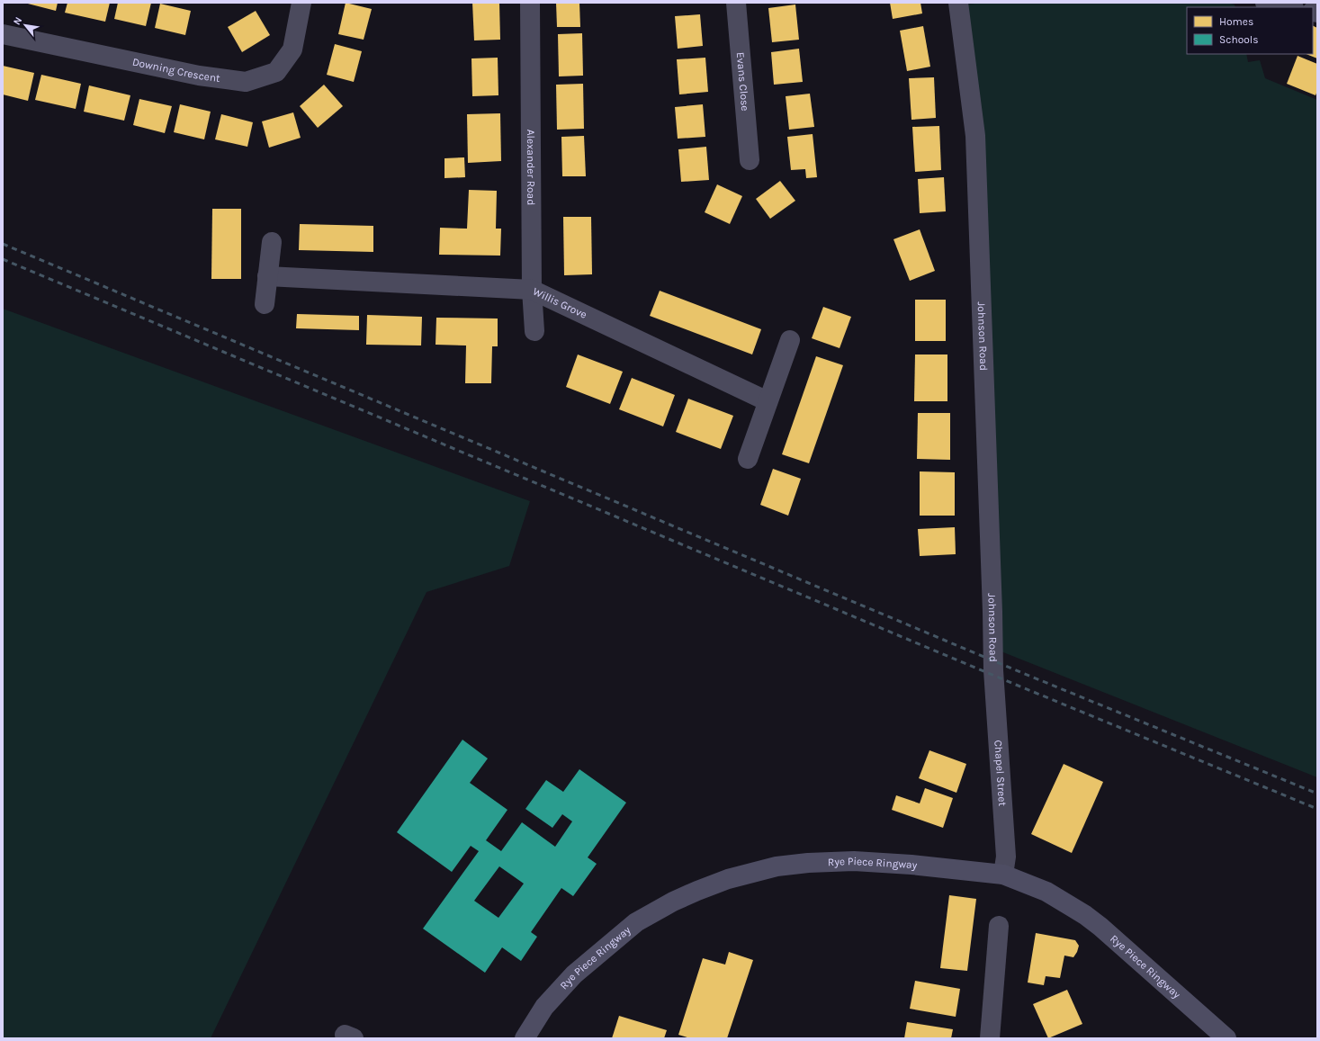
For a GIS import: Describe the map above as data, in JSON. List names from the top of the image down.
{
  "streets": {
    "main road": ["Rye Piece Ringway"],
    "street": [
      "Downing Crescent",
      "Evans Close",
      "Alexander Road",
      "Willis Grove",
      "Johnson Road",
      "Chapel Street"
    ]
  },
  "crossings": [
    ["Alexander Road", "Willis Grove"],
    ["Johnson Road", "Chapel Street"],
    ["Chapel Street", "Rye Piece Ringway"]
  ],
  "legend": ["Homes", "Schools"],
  "north": "top left"
}
